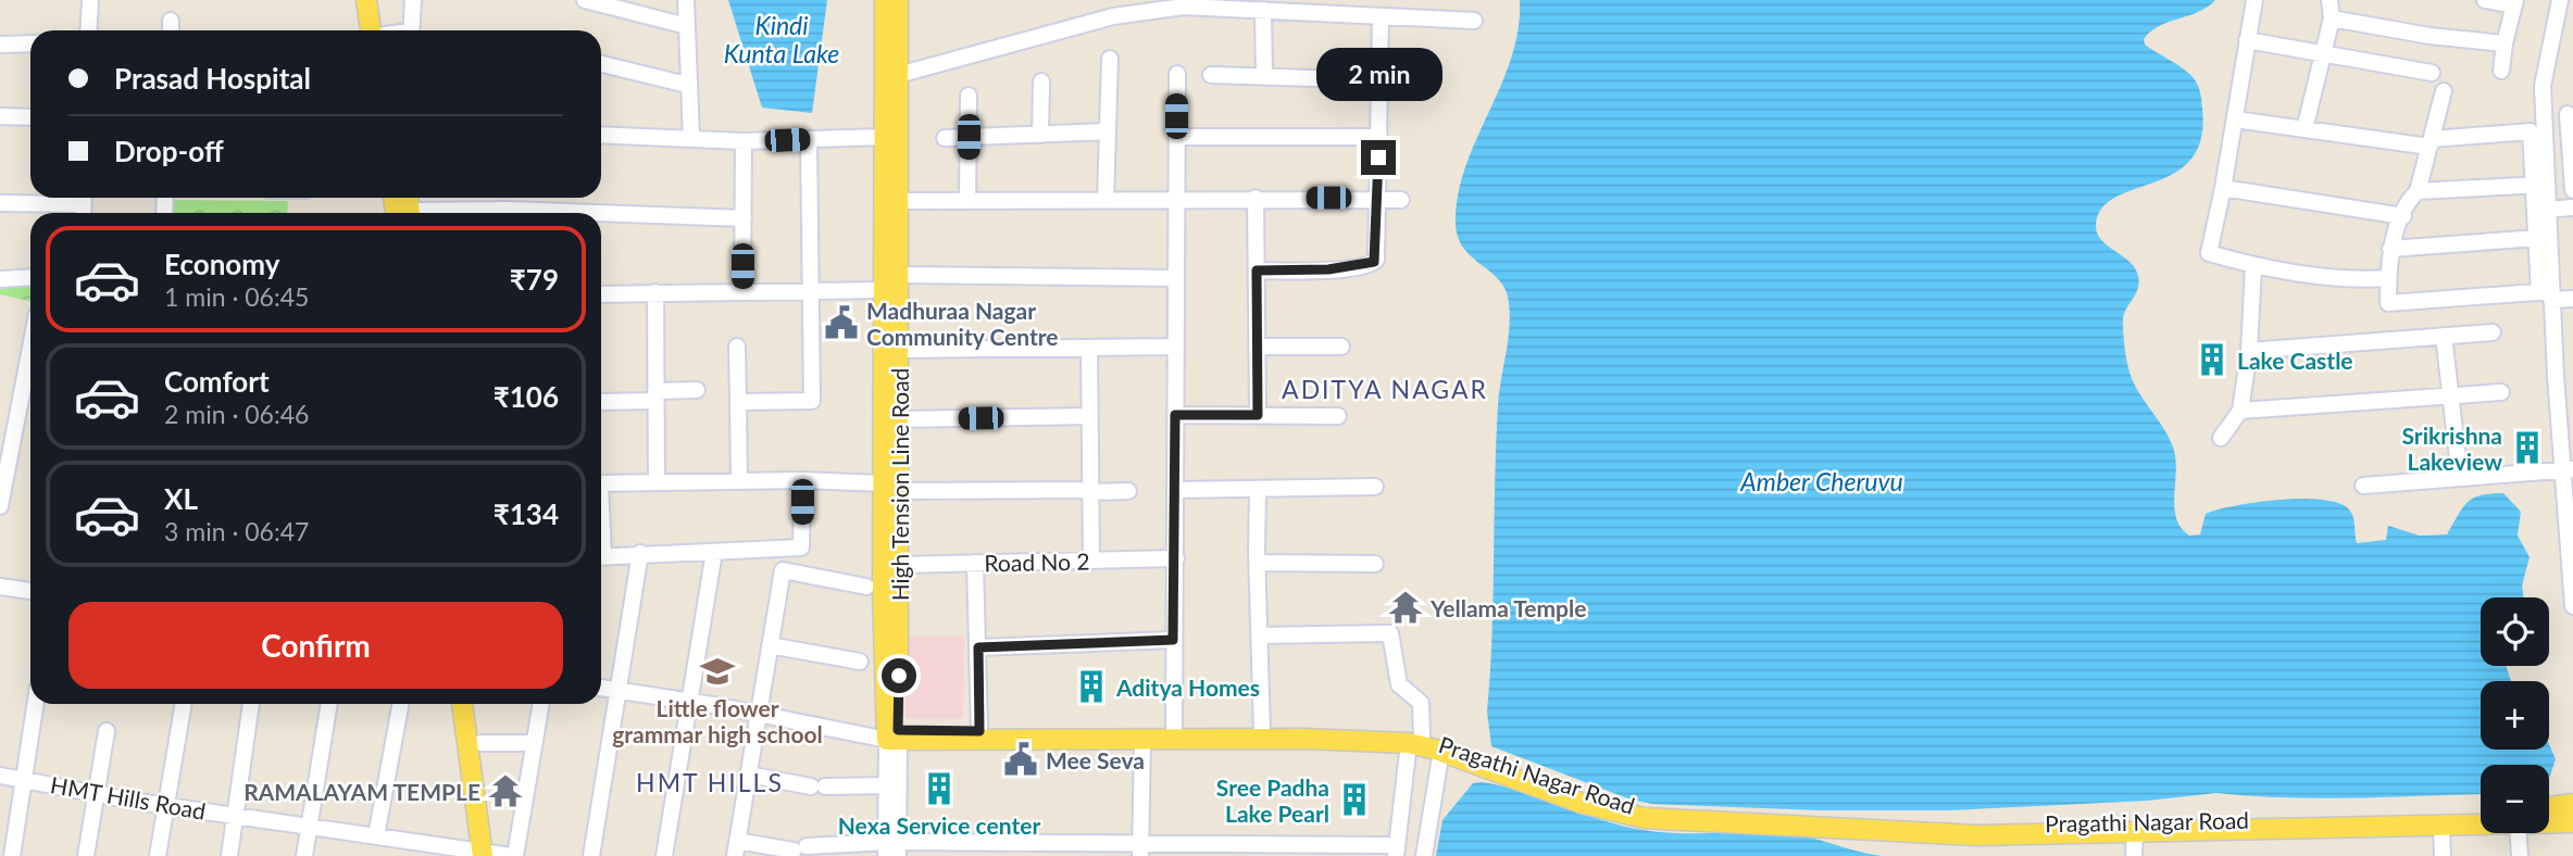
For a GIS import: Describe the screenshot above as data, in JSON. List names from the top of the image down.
{
  "streets": {
    "main road": ["High Tension Line Road", "Pragathi Nagar Road"],
    "street": ["Road No 2", "HMT Hills Road"]
  },
  "crossings": [
    ["High Tension Line Road", "Road No 2"]
  ],
  "districts": ["ADITYA NAGAR", "HMT HILLS"],
  "water": ["Kindi Kunta Lake", "Amber Cheruvu"],
  "places": {
    "public building": ["Madhuraa Nagar Community Centre", "Mee Seva"],
    "building": [
      "Lake Castle",
      "Srikrishna Lakeview",
      "Aditya Homes",
      "Nexa Service center",
      "Sree Padha Lake Pearl"
    ],
    "temple": ["Yellama Temple", "RAMALAYAM TEMPLE"],
    "school or university": ["Little flower grammar high school"]
  },
  "page": {
    "banner": ["Prasad Hospital", "Drop-off"],
    "bubble": "2 min",
    "list": [
      {
        "name": "Economy",
        "note": "1 min · 06:45",
        "value": "₹79"
      },
      {
        "name": "Comfort",
        "note": "2 min · 06:46",
        "value": "₹106"
      },
      {
        "name": "XL",
        "note": "3 min · 06:47",
        "value": "₹134"
      }
    ],
    "buttons": "Confirm",
    "map_buttons": ["+", "−"]
  }
}
